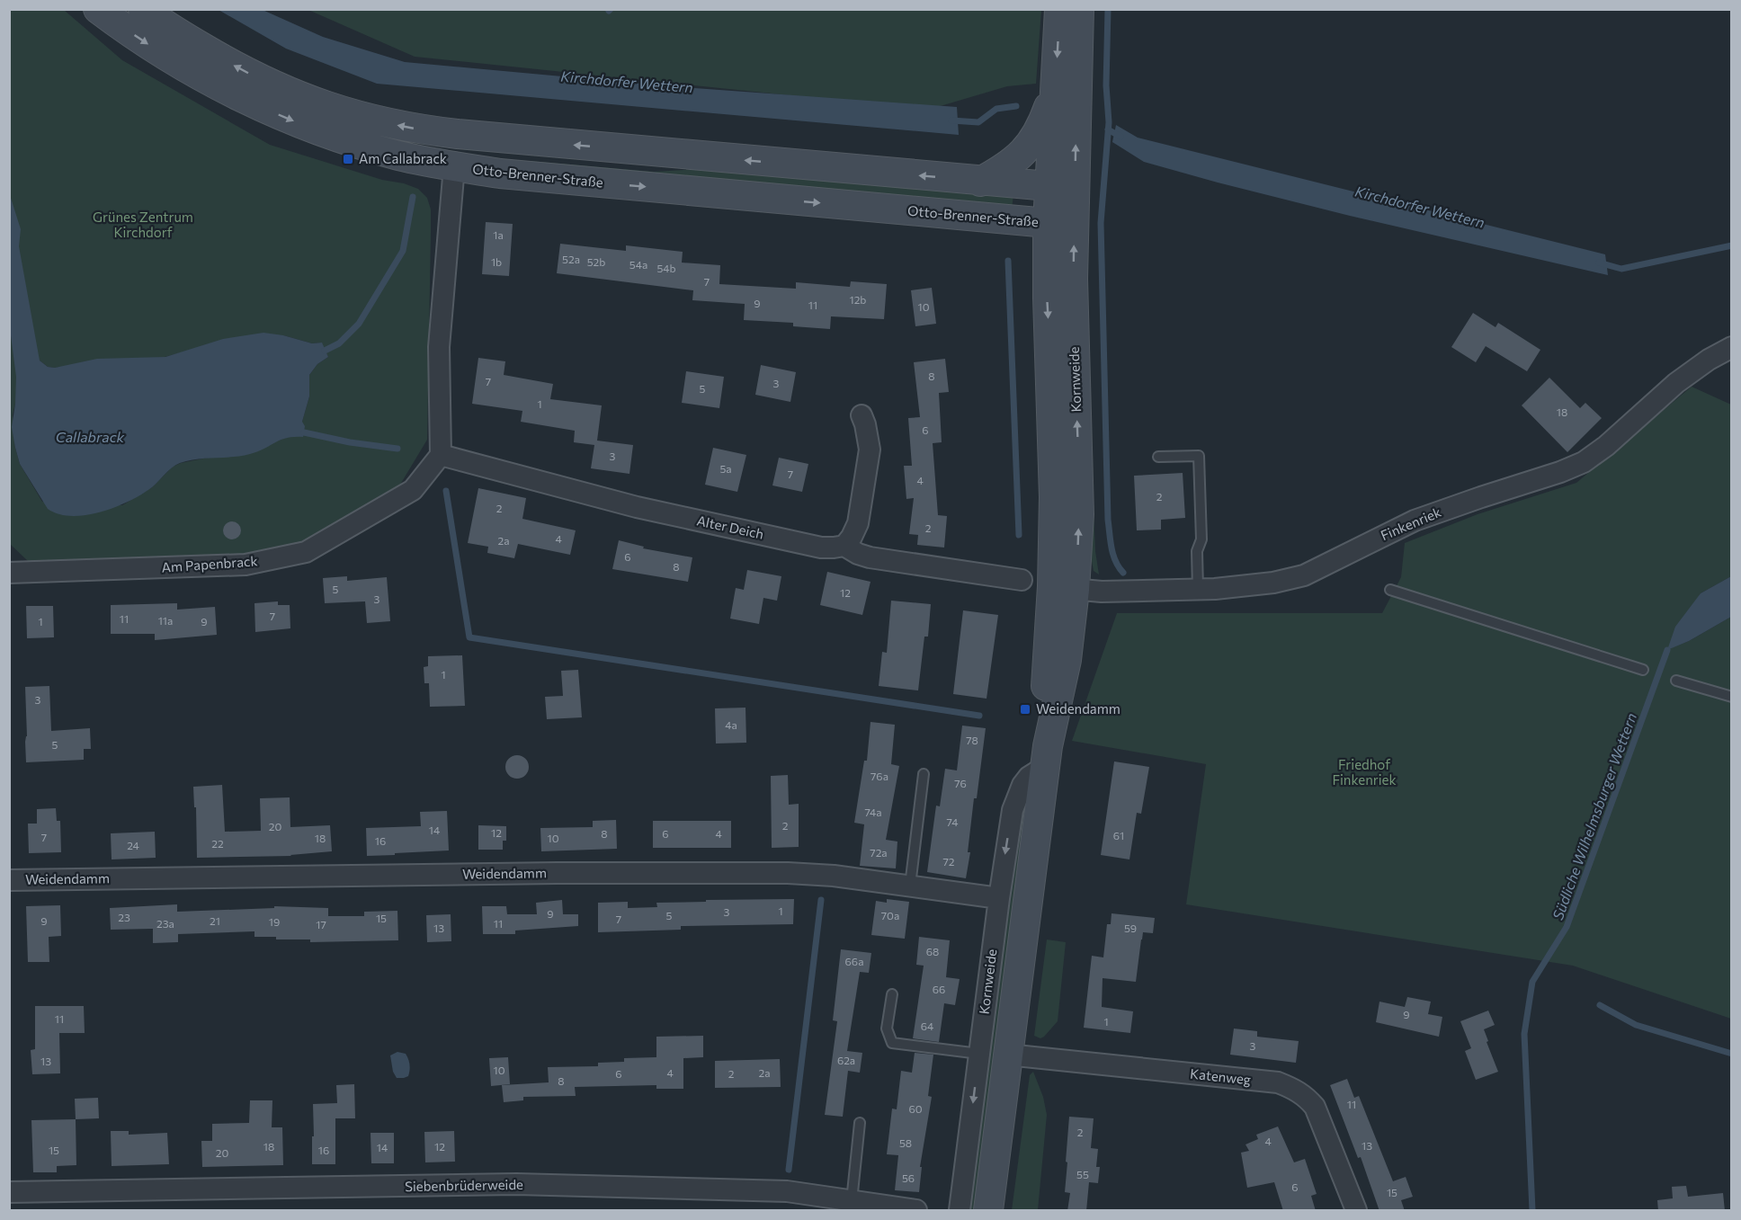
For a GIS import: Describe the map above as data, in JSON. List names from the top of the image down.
{
  "streets": {
    "main road": ["Otto-Brenner-Straße", "Kornweide"],
    "street": [
      "Finkenriek",
      "Alter Deich",
      "Am Papenbrack",
      "Weidendamm",
      "Katenweg",
      "Siebenbrüderweide"
    ]
  },
  "crossings": [
    ["Otto-Brenner-Straße", "Kornweide"],
    ["Kornweide", "Finkenriek"],
    ["Kornweide", "Weidendamm"],
    ["Kornweide", "Katenweg"],
    ["Alter Deich", "Am Papenbrack"]
  ],
  "water": ["Kirchdorfer Wettern", "Callabrack", "Südliche Wilhelmsburger Wettern"],
  "parks": ["Grünes Zentrum Kirchdorf", "Friedhof Finkenriek"],
  "places": {
    "transit": ["Am Callabrack", "Weidendamm"]
  },
  "house_numbers": [
    "1a",
    "52a",
    "1b",
    "52b",
    "54a",
    "54b",
    "7",
    "12b",
    "9",
    "11",
    "10",
    "8",
    "7",
    "3",
    "5",
    "1",
    "18",
    "6",
    "3",
    "5a",
    "7",
    "4",
    "2",
    "2",
    "2",
    "4",
    "2a",
    "6",
    "8",
    "5",
    "12",
    "3",
    "7",
    "11",
    "11a",
    "1",
    "9",
    "1",
    "3",
    "4a",
    "78",
    "5",
    "76a",
    "76",
    "74a",
    "74",
    "2",
    "20",
    "14",
    "12",
    "8",
    "6",
    "4",
    "61",
    "7",
    "18",
    "10",
    "16",
    "22",
    "24",
    "72a",
    "72",
    "1",
    "3",
    "9",
    "5",
    "70a",
    "23",
    "15",
    "7",
    "9",
    "21",
    "19",
    "23a",
    "11",
    "17",
    "13",
    "59",
    "68",
    "66a",
    "66",
    "9",
    "11",
    "1",
    "64",
    "3",
    "62a",
    "13",
    "10",
    "4",
    "2a",
    "6",
    "2",
    "8",
    "11",
    "60",
    "2",
    "4",
    "58",
    "13",
    "18",
    "12",
    "14",
    "15",
    "16",
    "20",
    "55",
    "56",
    "6",
    "15"
  ]
}
